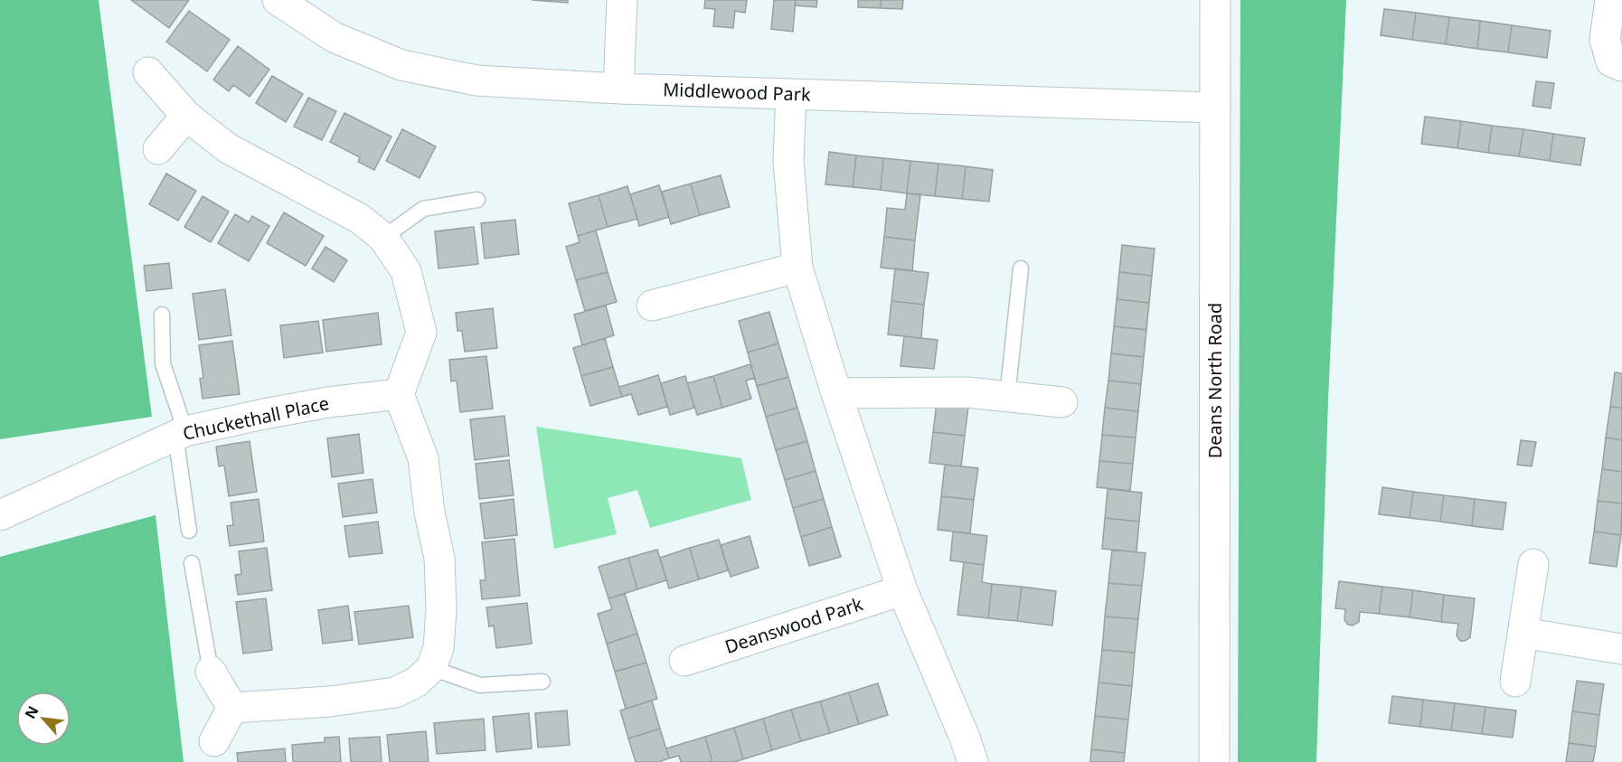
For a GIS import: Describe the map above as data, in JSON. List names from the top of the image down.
{
  "streets": {
    "street": [
      "Middlewood Park",
      "Deans North Road",
      "Chuckethall Place",
      "Deanswood Park"
    ]
  },
  "crossings": [
    ["Middlewood Park", "Deans North Road"]
  ],
  "north": "top left"
}
